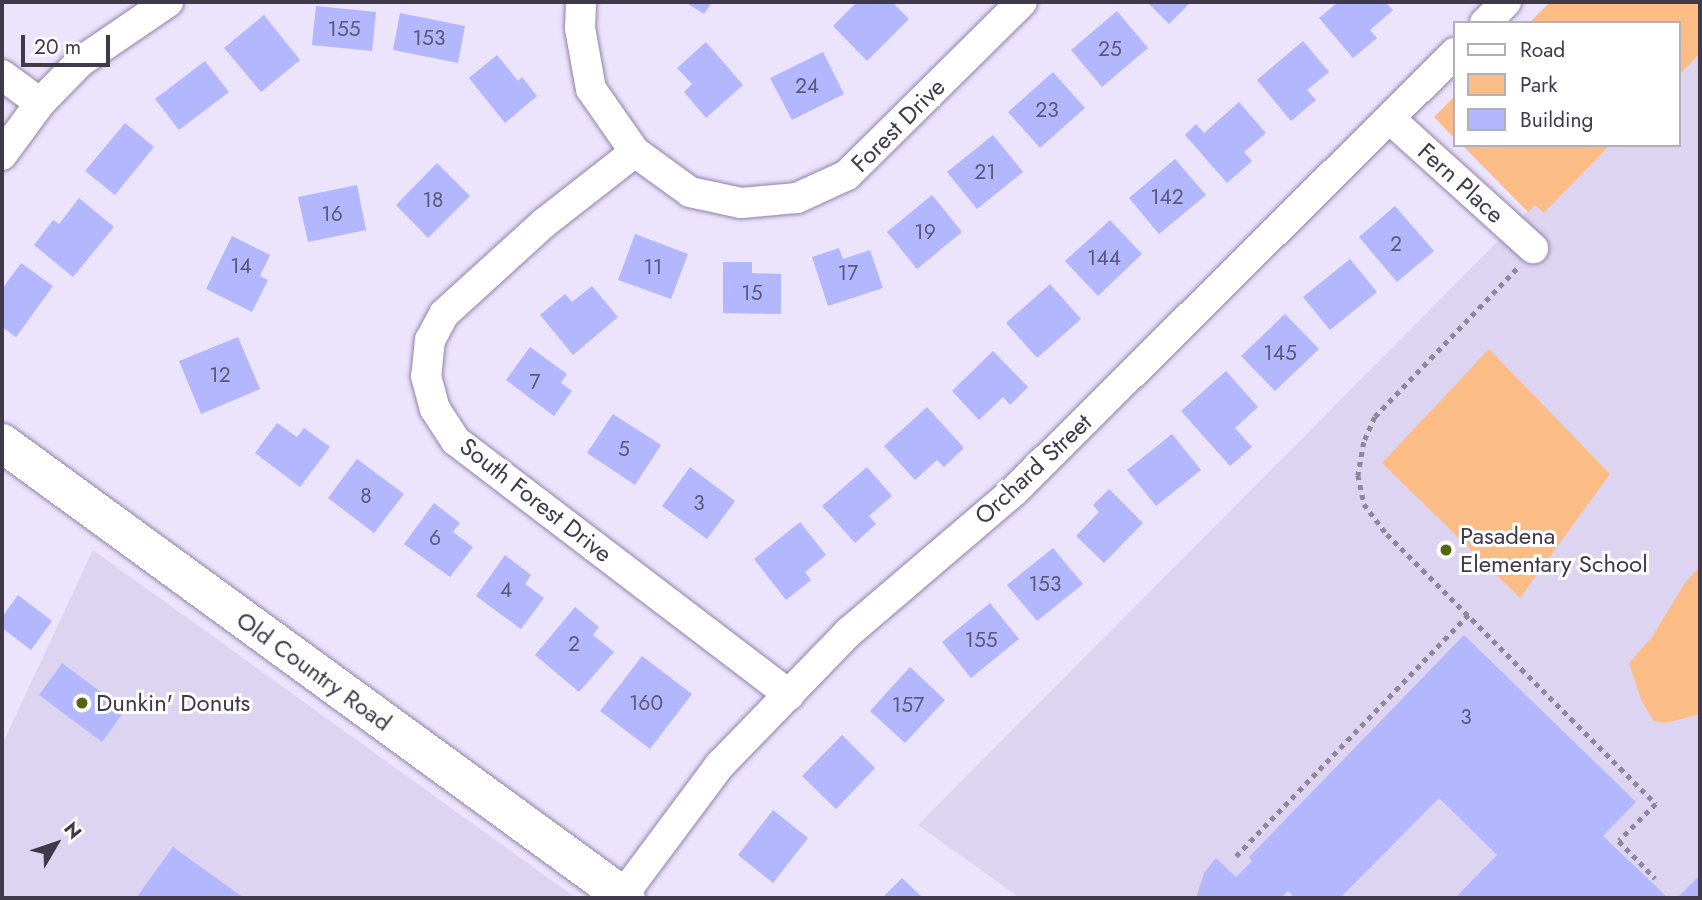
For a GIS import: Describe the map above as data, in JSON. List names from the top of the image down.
{
  "streets": {
    "main road": ["Old Country Road"],
    "street": [
      "Forest Drive",
      "Fern Place",
      "Orchard Street",
      "South Forest Drive"
    ]
  },
  "crossings": [
    ["Forest Drive", "South Forest Drive"],
    ["Fern Place", "Orchard Street"],
    ["Orchard Street", "South Forest Drive"],
    ["Orchard Street", "Old Country Road"]
  ],
  "places": ["Pasadena Elementary School", "Dunkin' Donuts"],
  "house_numbers": [
    "155",
    "153",
    "25",
    "24",
    "23",
    "21",
    "142",
    "18",
    "16",
    "19",
    "2",
    "144",
    "14",
    "11",
    "17",
    "15",
    "145",
    "12",
    "7",
    "5",
    "8",
    "3",
    "6",
    "153",
    "4",
    "155",
    "2",
    "160",
    "157",
    "3"
  ],
  "legend": ["Road", "Park", "Building"],
  "scale_bar": "20 m",
  "north": "top right"
}
